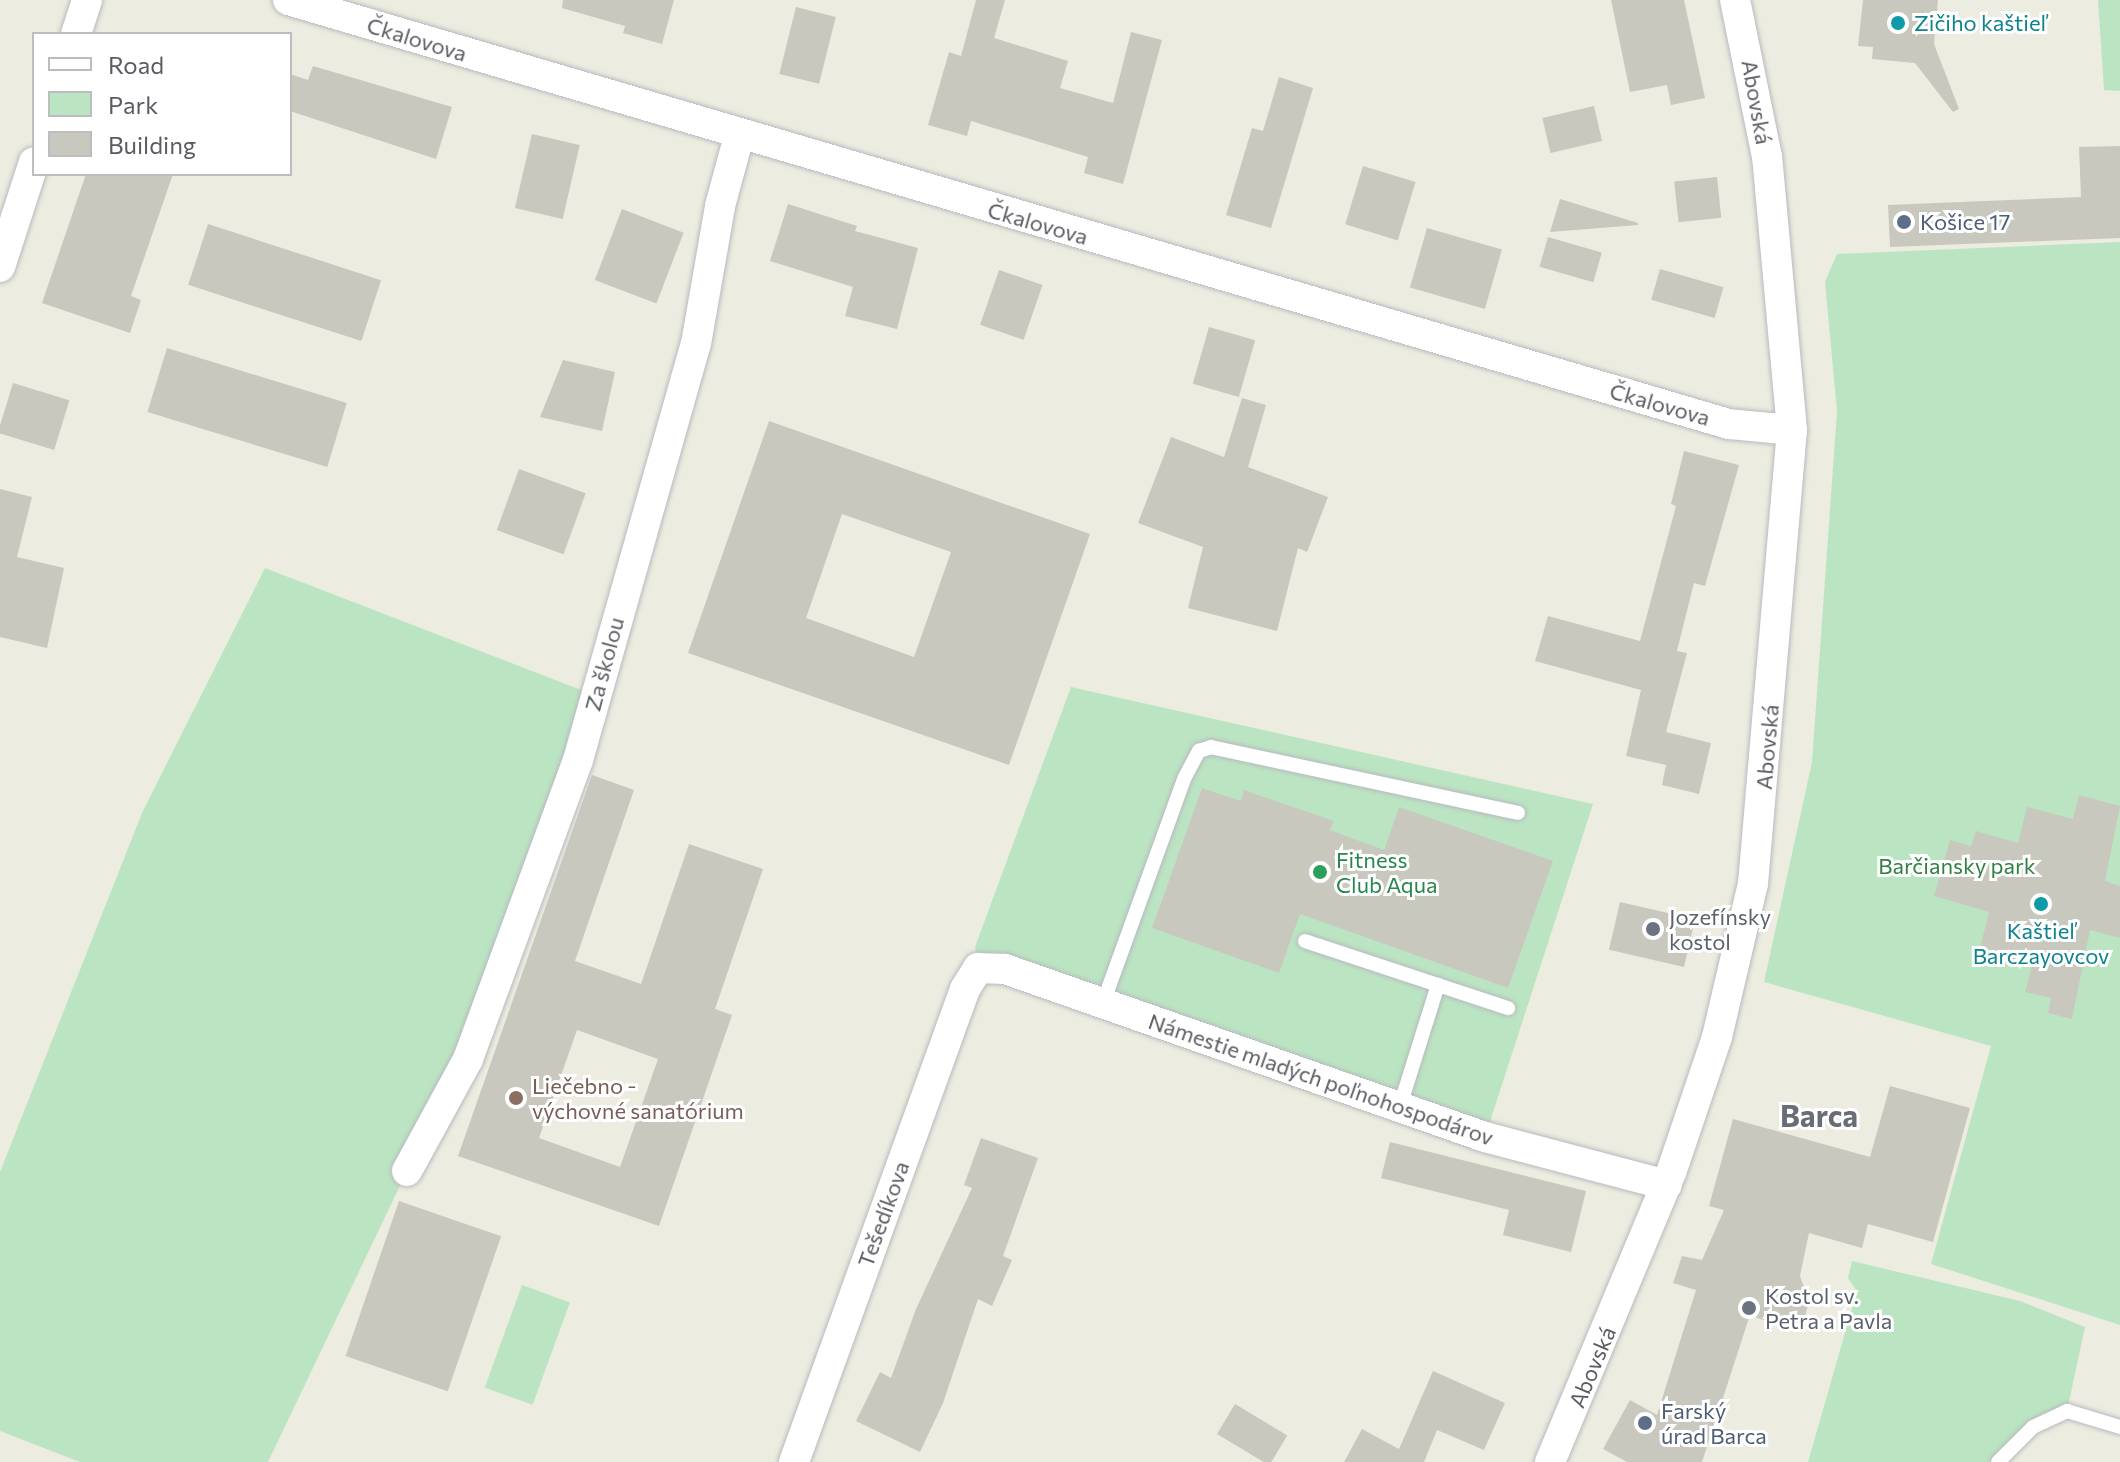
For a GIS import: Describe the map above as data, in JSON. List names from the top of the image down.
{
  "streets": {
    "street": [
      "Čkalovova",
      "Abovská",
      "Za školou",
      "Námestie mladých poľnohospodárov",
      "Tešedíkova"
    ]
  },
  "crossings": [
    ["Čkalovova", "Abovská"],
    ["Čkalovova", "Za školou"],
    ["Abovská", "Námestie mladých poľnohospodárov"],
    ["Námestie mladých poľnohospodárov", "Tešedíkova"]
  ],
  "districts": ["Barca"],
  "parks": ["Barčiansky park"],
  "places": [
    "Zičiho kaštieľ",
    "Košice 17",
    "Fitness Club Aqua",
    "Kaštieľ Barczayovcov",
    "Jozefínsky kostol",
    "Liečebno - výchovné sanatórium",
    "Kostol sv. Petra a Pavla",
    "Farský úrad Barca"
  ],
  "legend": ["Road", "Park", "Building"]
}
